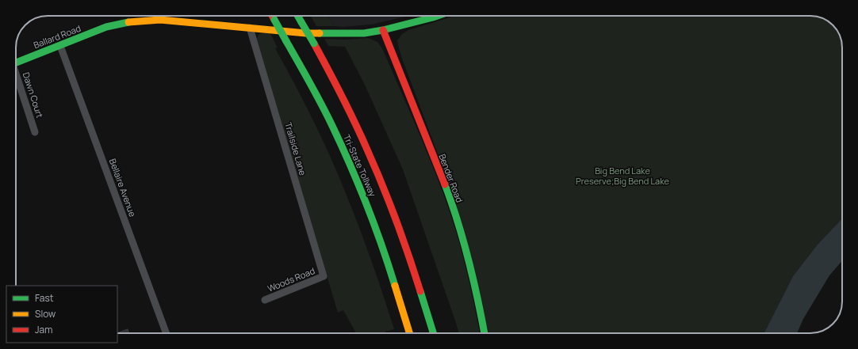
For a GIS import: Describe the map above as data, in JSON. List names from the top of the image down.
{
  "streets": {
    "main road": ["Ballard Road", "Tri-State Tollway", "Bender Road"],
    "street": [
      "Dawn Court",
      "Trailside Lane",
      "Bellaire Avenue",
      "Woods Road"
    ]
  },
  "crossings": [
    ["Ballard Road", "Trailside Lane"],
    ["Ballard Road", "Bender Road"],
    ["Ballard Road", "Bellaire Avenue"],
    ["Trailside Lane", "Woods Road"]
  ],
  "parks": ["Big Bend Lake Preserve;Big Bend Lake"],
  "legend": ["Fast", "Slow", "Jam"]
}
